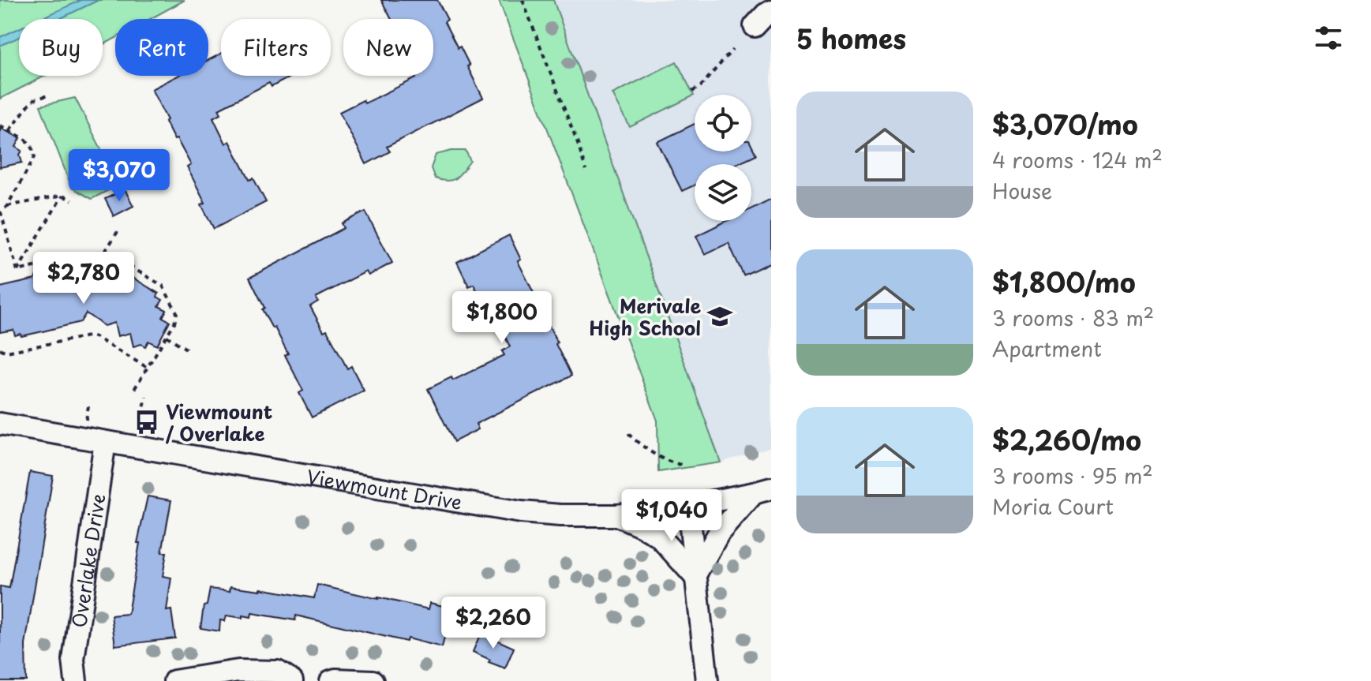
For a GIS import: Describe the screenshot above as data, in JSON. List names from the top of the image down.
{
  "streets": {
    "street": ["Viewmount Drive", "Overlake Drive"]
  },
  "crossings": [
    ["Viewmount Drive", "Overlake Drive"]
  ],
  "places": {
    "school or university": ["Merivale High School"],
    "bus stop": ["Viewmount / Overlake"]
  },
  "page": {
    "heading": "5 homes",
    "chip": [
      "Buy",
      "Rent",
      "Filters",
      "New"
    ],
    "list": [
      {
        "name": "$3,070/mo",
        "note": "4 rooms · 124 m² · House"
      },
      {
        "name": "$1,800/mo",
        "note": "3 rooms · 83 m² · Apartment"
      },
      {
        "name": "$2,260/mo",
        "note": "3 rooms · 95 m² · Moria Court"
      }
    ],
    "price": [
      "$3,070",
      "$2,780",
      "$1,800",
      "$1,040",
      "$2,260"
    ]
  }
}
